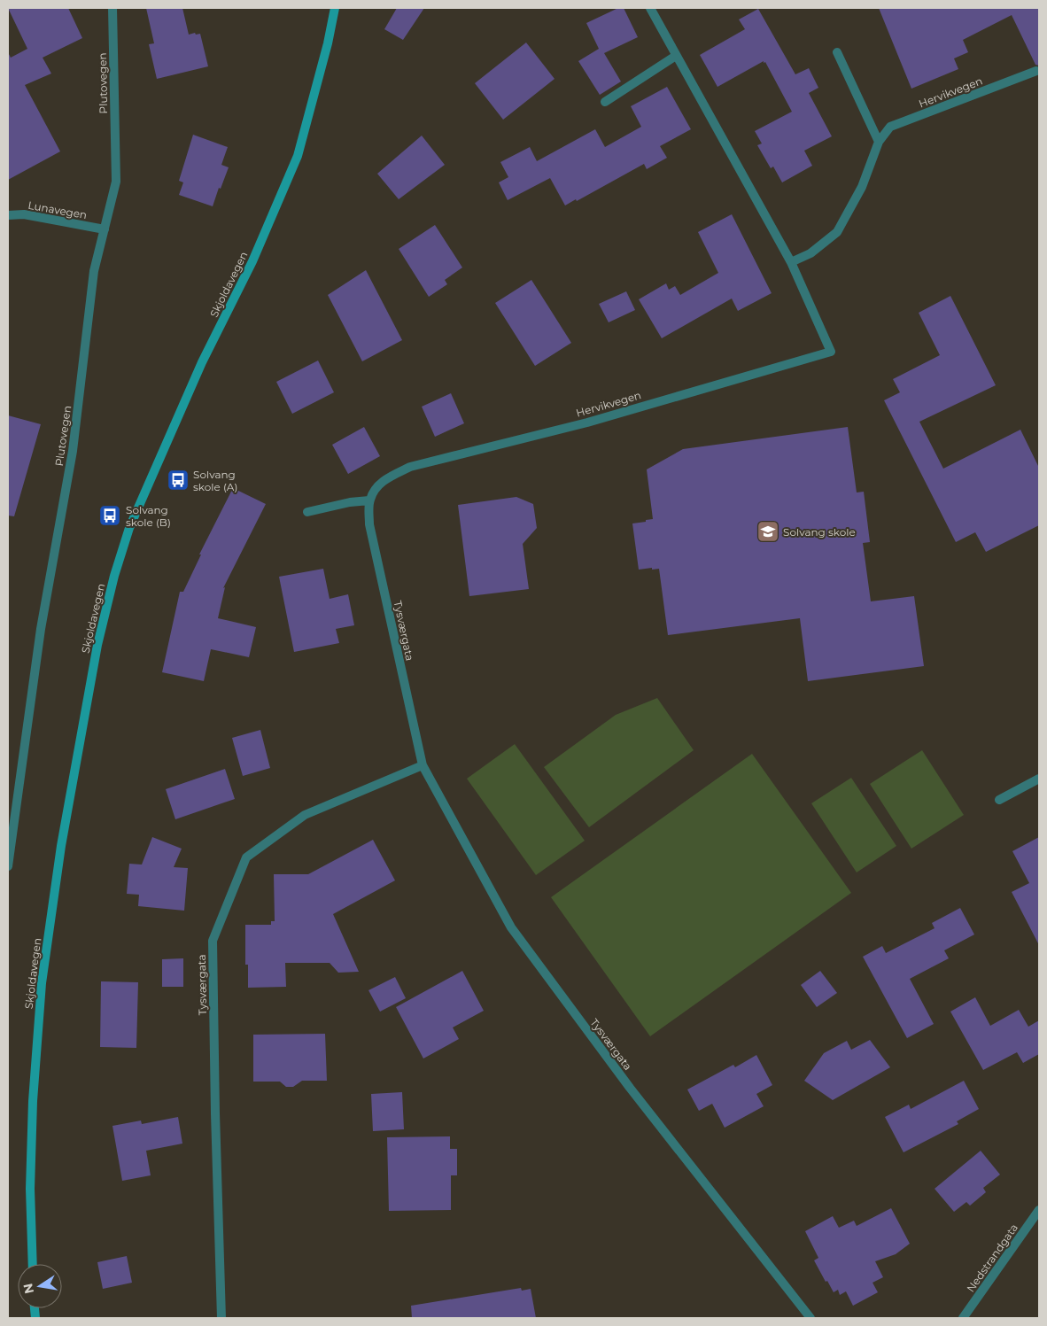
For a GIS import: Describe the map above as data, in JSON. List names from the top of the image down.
{
  "streets": {
    "main road": ["Skjoldavegen"],
    "street": [
      "Plutovegen",
      "Hervikvegen",
      "Lunavegen",
      "Tysværgata",
      "Nedstrandgata"
    ]
  },
  "crossings": [
    ["Plutovegen", "Lunavegen"],
    ["Hervikvegen", "Tysværgata"]
  ],
  "places": {
    "bus stop": ["Solvang skole (A)", "Solvang skole (B)"],
    "school or university": ["Solvang skole"]
  },
  "north": "left"
}
